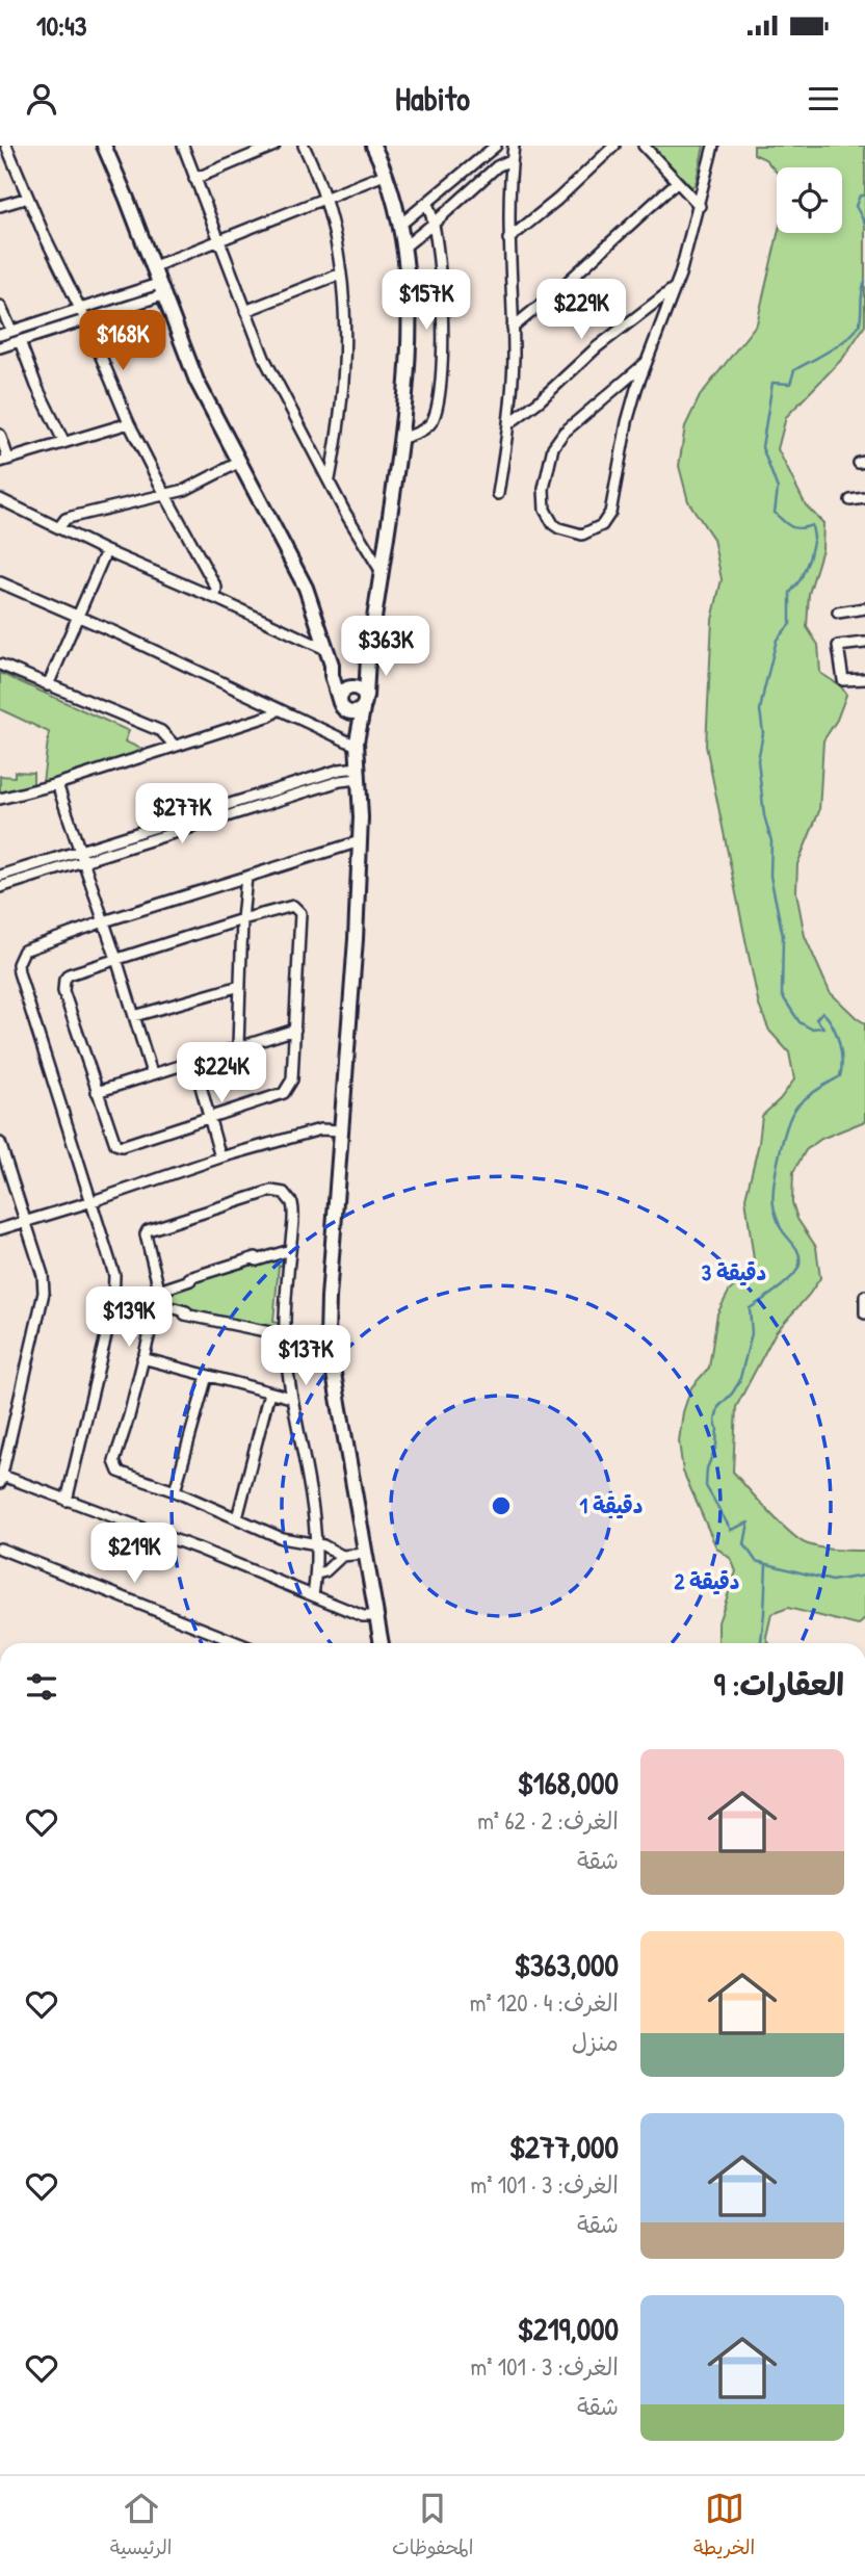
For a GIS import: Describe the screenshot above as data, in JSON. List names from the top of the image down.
{
  "page": {
    "status": "10:43",
    "header": "Habito",
    "price": [
      "$157K",
      "$229K",
      "$168K",
      "$363K",
      "$277K",
      "$224K",
      "$139K",
      "$137K",
      "$219K"
    ],
    "heading": "العقارات: 9",
    "list": [
      {
        "name": "$168,000",
        "note": "الغرف: 2 · 62 m² · شقة"
      },
      {
        "name": "$363,000",
        "note": "الغرف: 4 · 120 m² · منزل"
      },
      {
        "name": "$277,000",
        "note": "الغرف: 3 · 101 m² · شقة"
      },
      {
        "name": "$219,000",
        "note": "الغرف: 3 · 101 m² · شقة"
      }
    ],
    "tabs": ["الخريطة", "المحفوظات", "الرئيسية"]
  },
  "rings": ["3 دقيقة", "1 دقيقة", "2 دقيقة"]
}
